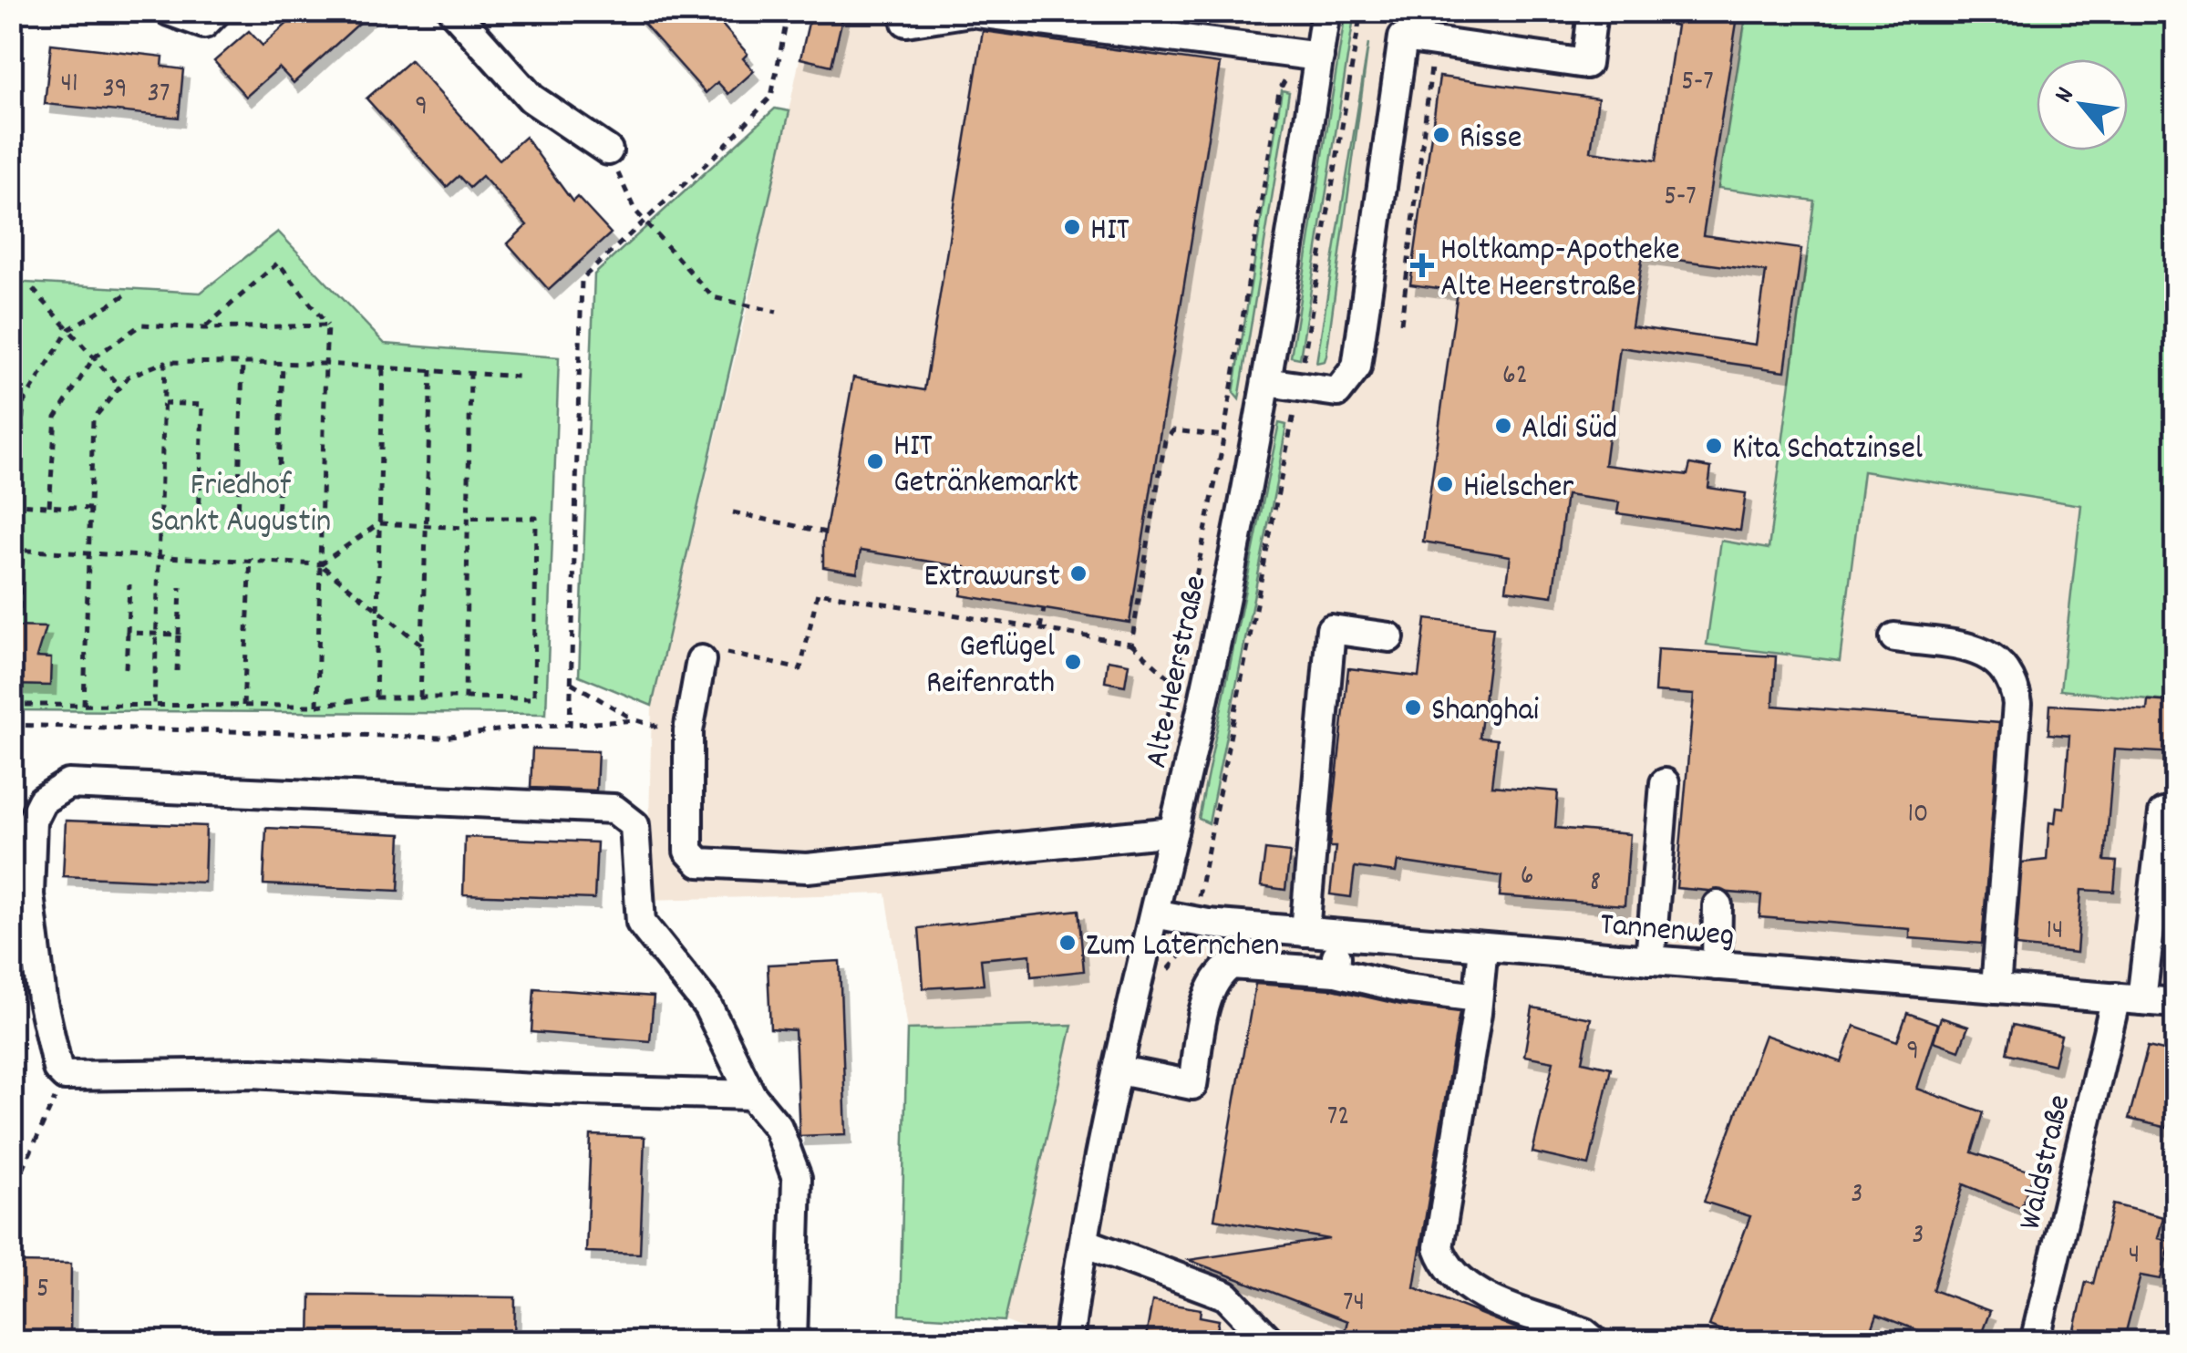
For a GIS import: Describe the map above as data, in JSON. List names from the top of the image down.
{
  "streets": {
    "street": ["Alte Heerstraße", "Tannenweg", "Waldstraße"]
  },
  "crossings": [
    ["Alte Heerstraße", "Tannenweg"],
    ["Tannenweg", "Waldstraße"]
  ],
  "parks": ["Friedhof Sankt Augustin"],
  "places": {
    "other": [
      "Risse",
      "HIT",
      "Aldi Süd",
      "Kita Schatzinsel",
      "HIT Getränkemarkt",
      "Hielscher",
      "Extrawurst",
      "Geflügel Reifenrath",
      "Shanghai",
      "Zum Laternchen"
    ],
    "health": ["Holtkamp-Apotheke Alte Heerstraße"]
  },
  "house_numbers": [
    "5-7",
    "41",
    "39",
    "37",
    "9",
    "5-7",
    "62",
    "10",
    "6",
    "8",
    "14",
    "9",
    "72",
    "3",
    "3",
    "4",
    "5",
    "74"
  ],
  "north": "top left"
}
